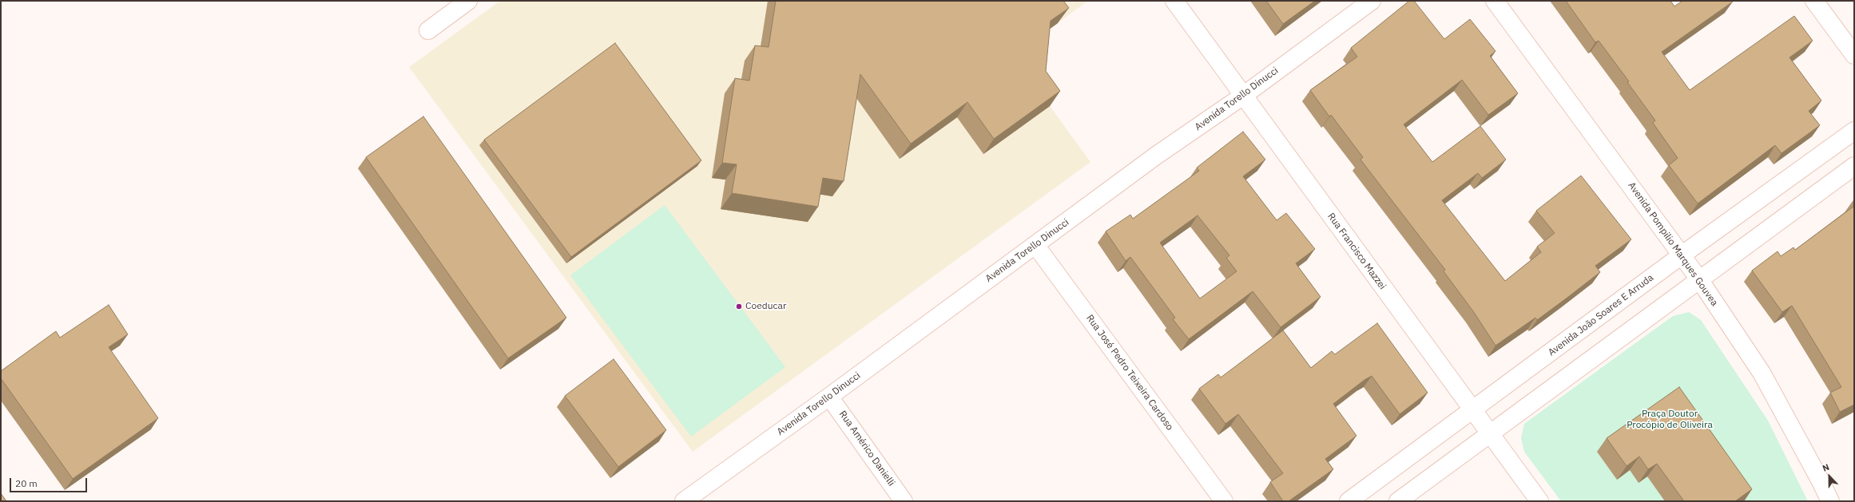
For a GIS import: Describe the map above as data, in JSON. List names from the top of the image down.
{
  "streets": {
    "street": [
      "Avenida Torello Dinucci",
      "Avenida Pompilio Marques Gouvea",
      "Rua Francisco Mazzei",
      "Avenida João Soares E Arruda",
      "Rua José Pedro Teixeira Cardoso",
      "Rua Américo Danielli"
    ]
  },
  "crossings": [
    ["Avenida Torello Dinucci", "Rua Francisco Mazzei"],
    ["Avenida Torello Dinucci", "Rua José Pedro Teixeira Cardoso"],
    ["Avenida Torello Dinucci", "Rua Américo Danielli"],
    ["Avenida Pompilio Marques Gouvea", "Avenida João Soares E Arruda"],
    ["Rua Francisco Mazzei", "Avenida João Soares E Arruda"]
  ],
  "parks": ["Praça Doutor Procópio de Oliveira"],
  "places": ["Coeducar"],
  "scale_bar": "20 m",
  "north": "top"
}
